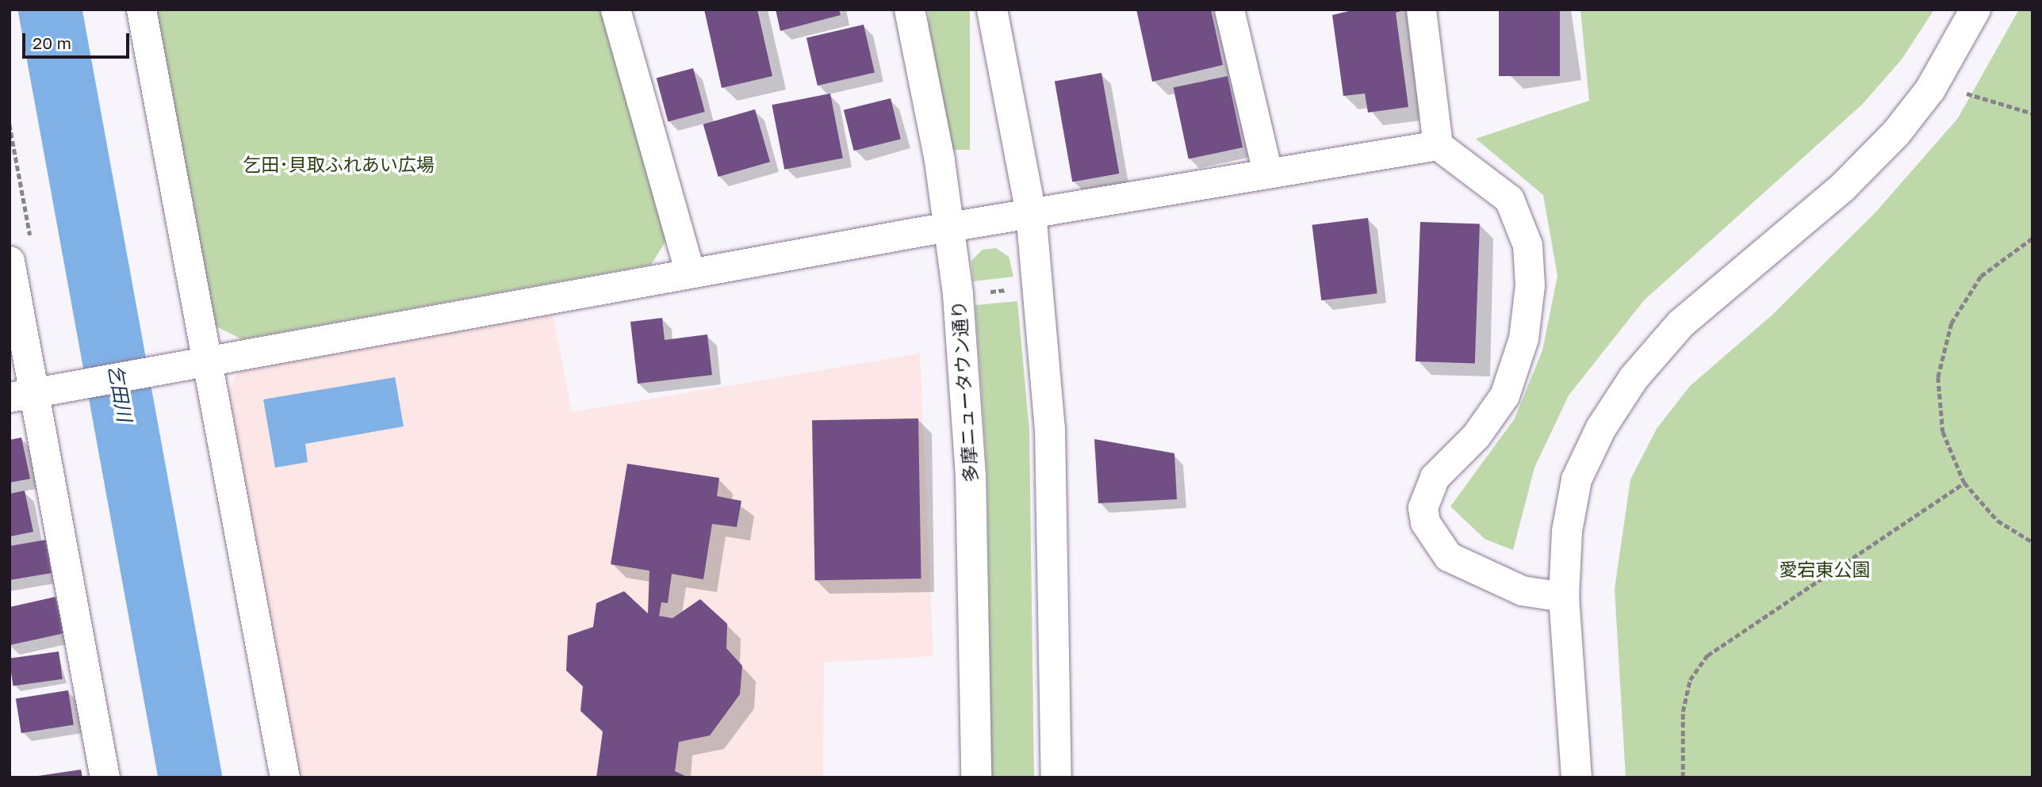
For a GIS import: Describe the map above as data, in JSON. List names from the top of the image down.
{
  "streets": {
    "main road": ["多摩ニュータウン通り"]
  },
  "water": ["乞田川"],
  "parks": ["乞田･貝取ふれあい広場", "愛宕東公園"],
  "scale_bar": "20 m"
}
